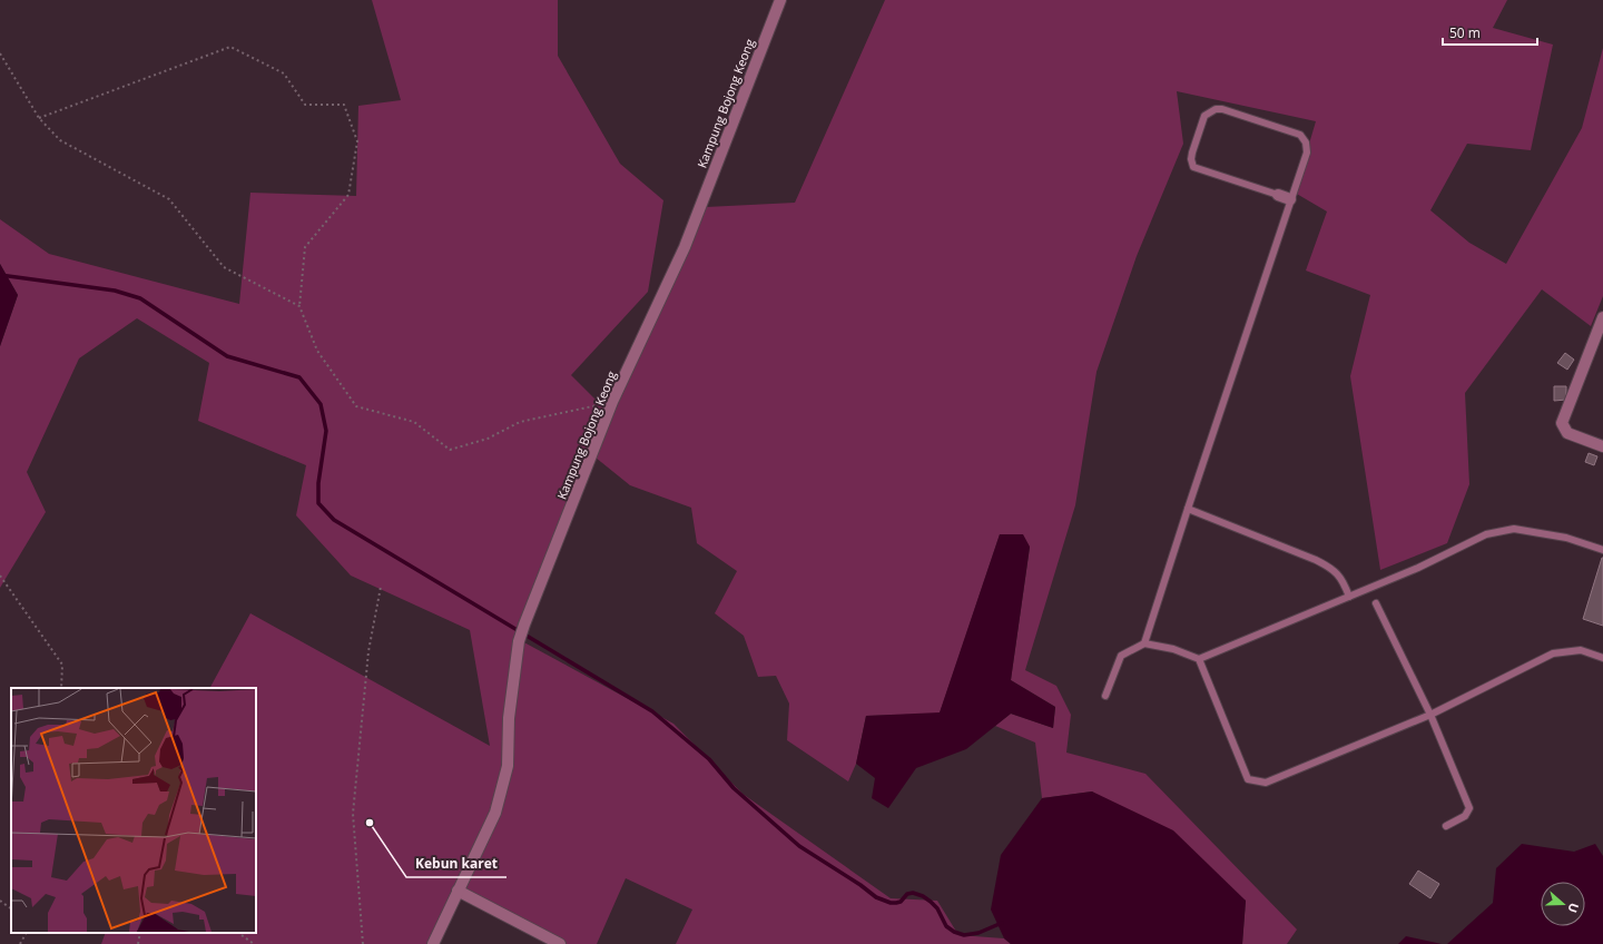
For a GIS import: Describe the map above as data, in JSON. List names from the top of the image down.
{
  "streets": {
    "street": ["Kampung Bojong Keong"]
  },
  "places": ["Kebun karet"],
  "scale_bar": "50 m",
  "north": "right"
}
